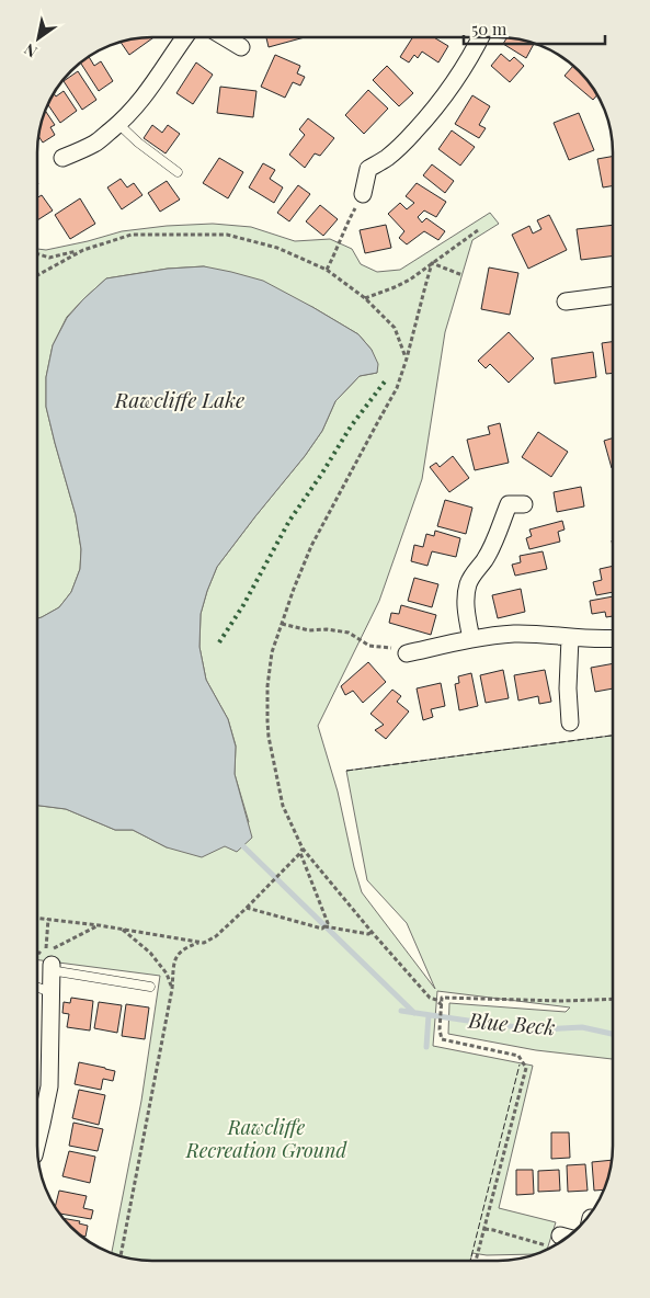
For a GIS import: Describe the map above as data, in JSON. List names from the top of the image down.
{
  "water": ["Rawcliffe Lake", "Blue Beck"],
  "parks": ["Rawcliffe Recreation Ground"],
  "scale_bar": "50 m",
  "north": "bottom left"
}
